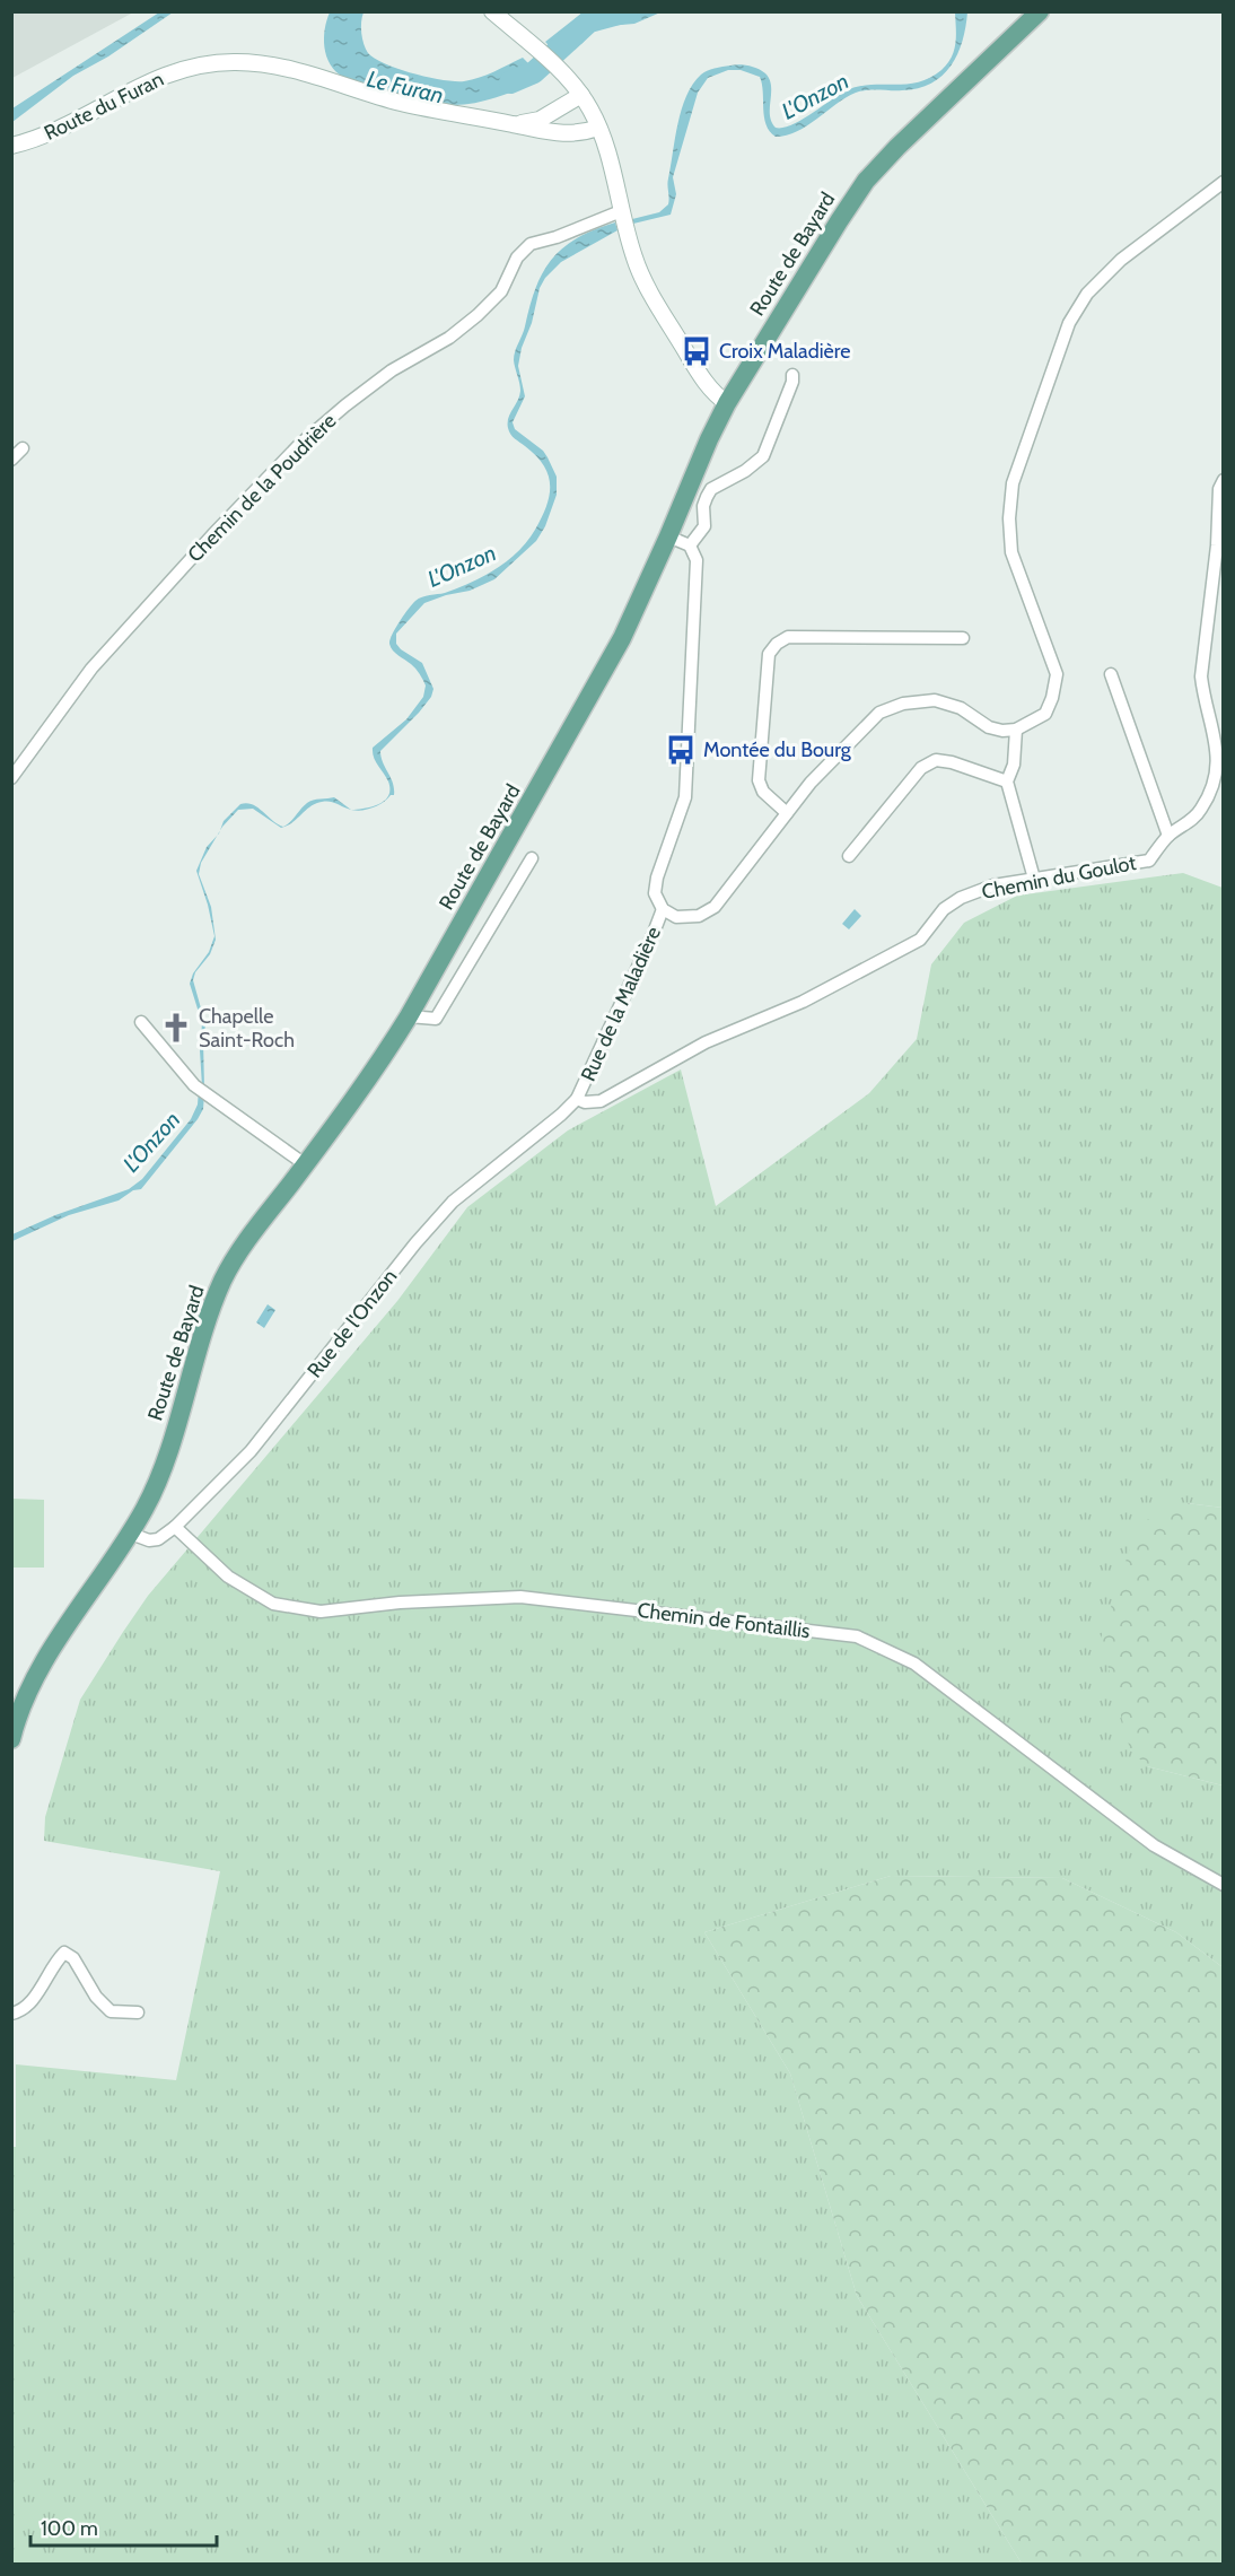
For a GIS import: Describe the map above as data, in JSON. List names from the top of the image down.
{
  "streets": {
    "main road": ["Route du Furan", "Route de Bayard"],
    "street": [
      "Chemin de la Poudrière",
      "Chemin du Goulot",
      "Rue de la Maladière",
      "Rue de l'Onzon",
      "Chemin de Fontaillis"
    ]
  },
  "crossings": [
    ["Route de Bayard", "Rue de l'Onzon"],
    ["Chemin du Goulot", "Rue de la Maladière"],
    ["Chemin du Goulot", "Rue de l'Onzon"],
    ["Rue de la Maladière", "Rue de l'Onzon"],
    ["Rue de l'Onzon", "Chemin de Fontaillis"]
  ],
  "water": ["Le Furan", "L'Onzon"],
  "places": {
    "bus stop": ["Croix Maladière", "Montée du Bourg"],
    "church": ["Chapelle Saint-Roch"]
  },
  "scale_bar": "100 m"
}
